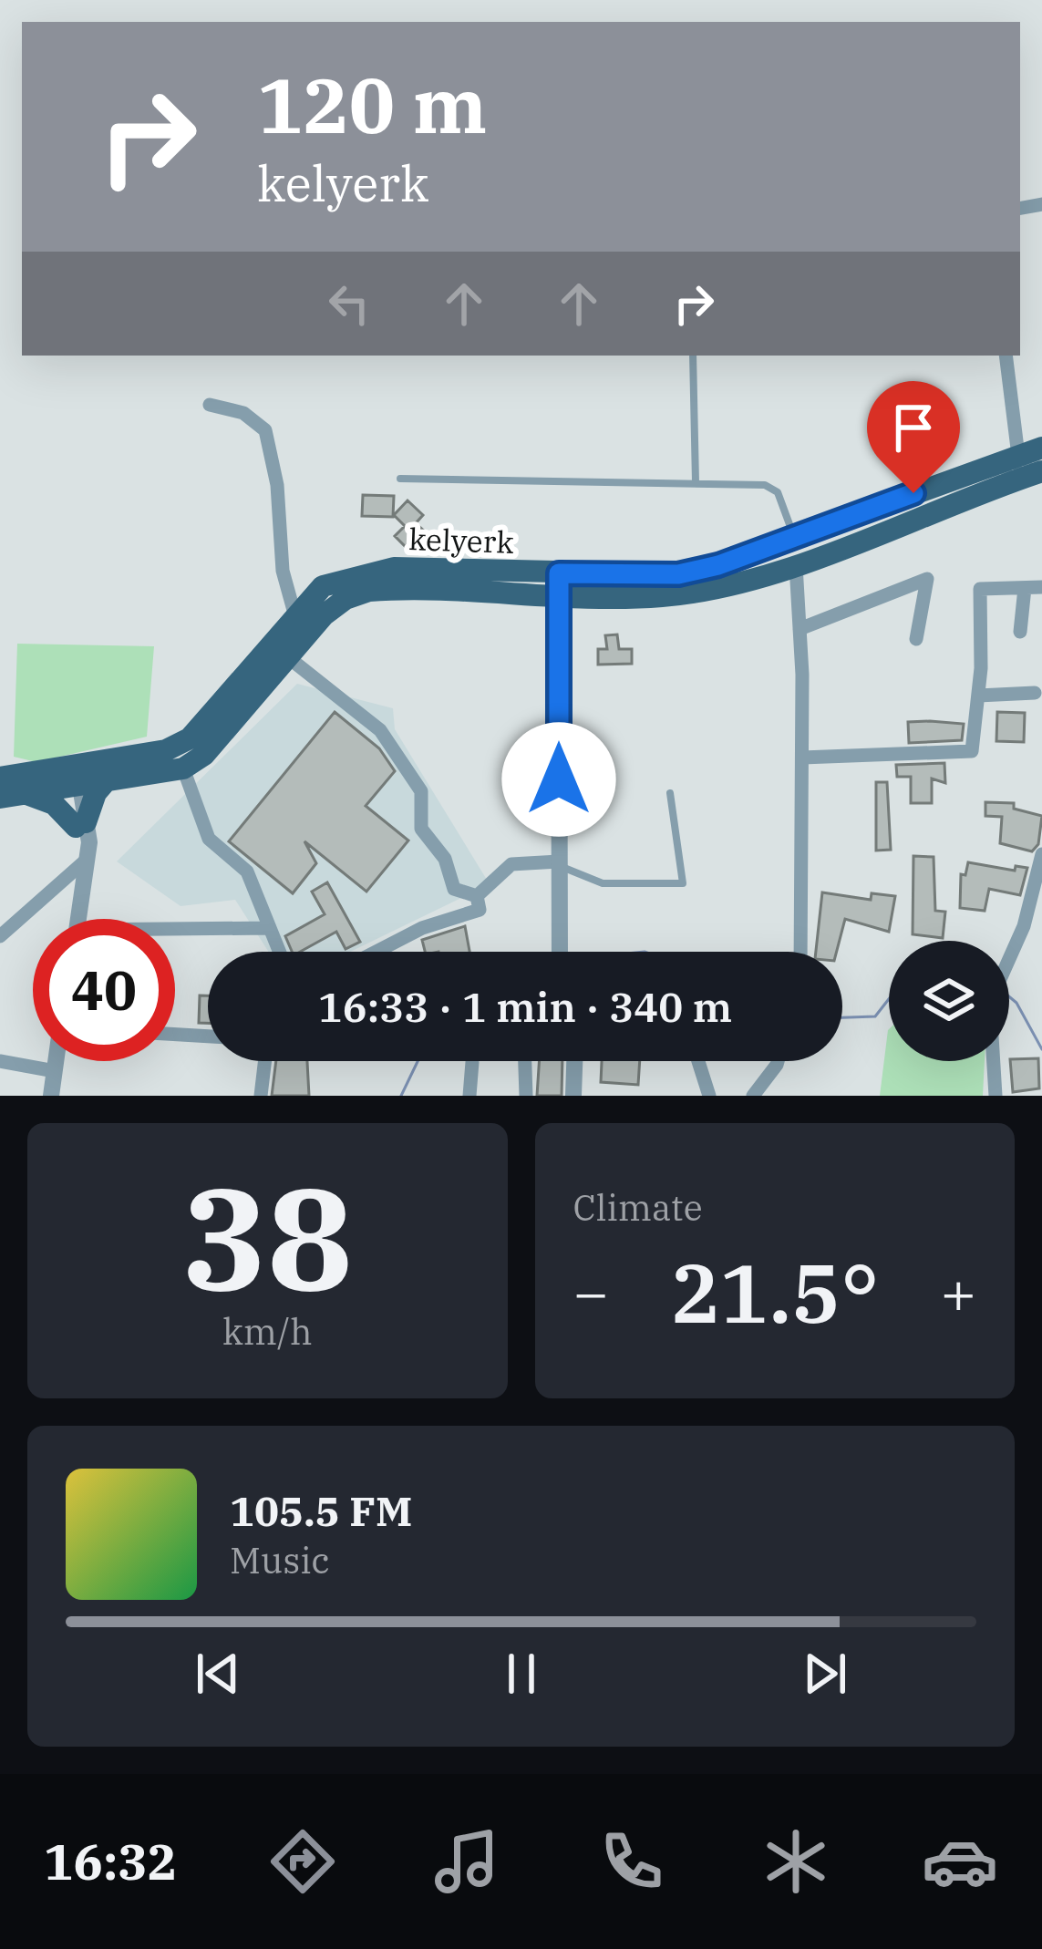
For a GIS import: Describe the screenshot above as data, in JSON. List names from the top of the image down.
{
  "streets": {
    "main road": ["kelyerk"]
  },
  "page": {
    "turn": ["120 m", "kelyerk"],
    "limit": "40",
    "trip": "16:33 · 1 min · 340 m",
    "tile": [
      ["38", "km/h"],
      "Climate"
    ],
    "heat": ["−", "21.5°", "+"],
    "song": ["105.5 FM", "Music"],
    "tabs": "16:32"
  }
}
